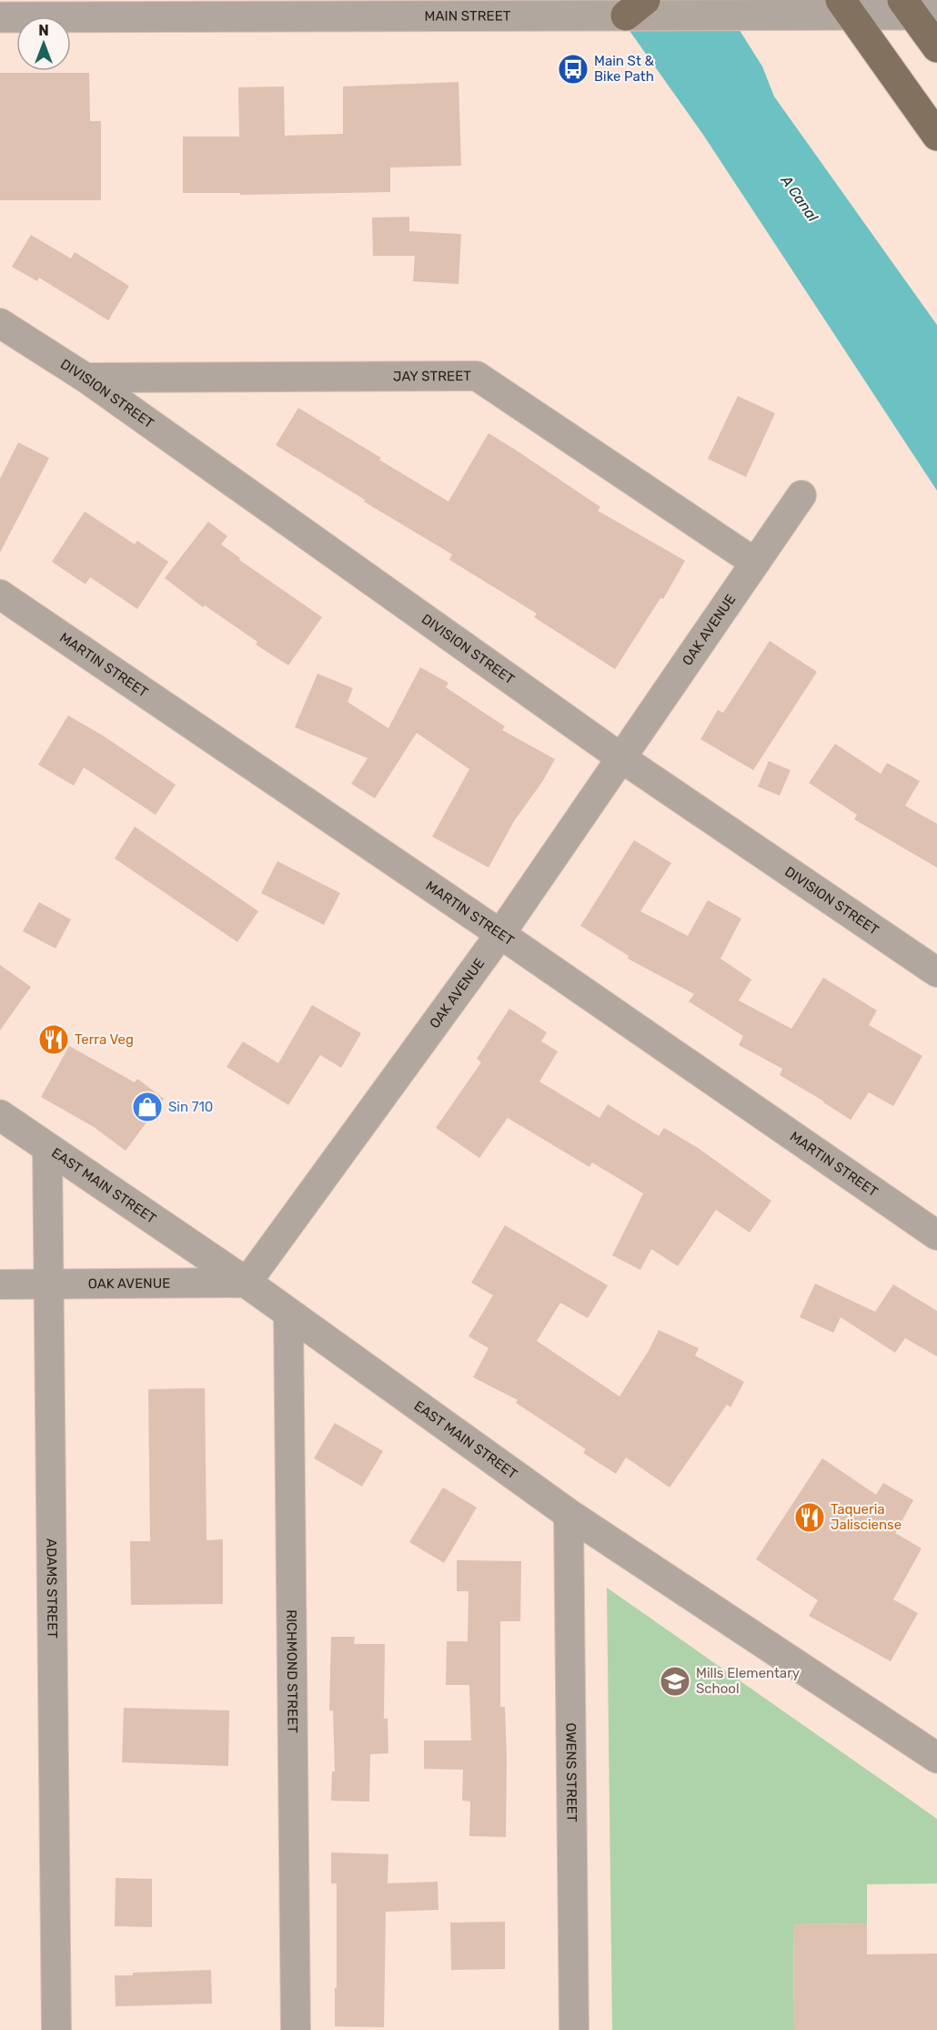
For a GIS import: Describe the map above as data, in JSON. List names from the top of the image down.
{
  "streets": {
    "street": [
      "MAIN STREET",
      "JAY STREET",
      "DIVISION STREET",
      "OAK AVENUE",
      "MARTIN STREET",
      "EAST MAIN STREET",
      "ADAMS STREET",
      "RICHMOND STREET",
      "OWENS STREET"
    ]
  },
  "crossings": [
    ["JAY STREET", "DIVISION STREET"],
    ["JAY STREET", "OAK AVENUE"],
    ["DIVISION STREET", "OAK AVENUE"],
    ["OAK AVENUE", "MARTIN STREET"],
    ["OAK AVENUE", "EAST MAIN STREET"],
    ["OAK AVENUE", "ADAMS STREET"],
    ["EAST MAIN STREET", "ADAMS STREET"],
    ["EAST MAIN STREET", "RICHMOND STREET"],
    ["EAST MAIN STREET", "OWENS STREET"]
  ],
  "water": ["A Canal"],
  "places": {
    "bus stop": ["Main St & Bike Path"],
    "restaurant": ["Terra Veg", "Taqueria Jalisciense"],
    "shop": ["Sin 710"],
    "school or university": ["Mills Elementary School"]
  },
  "north": "top"
}
